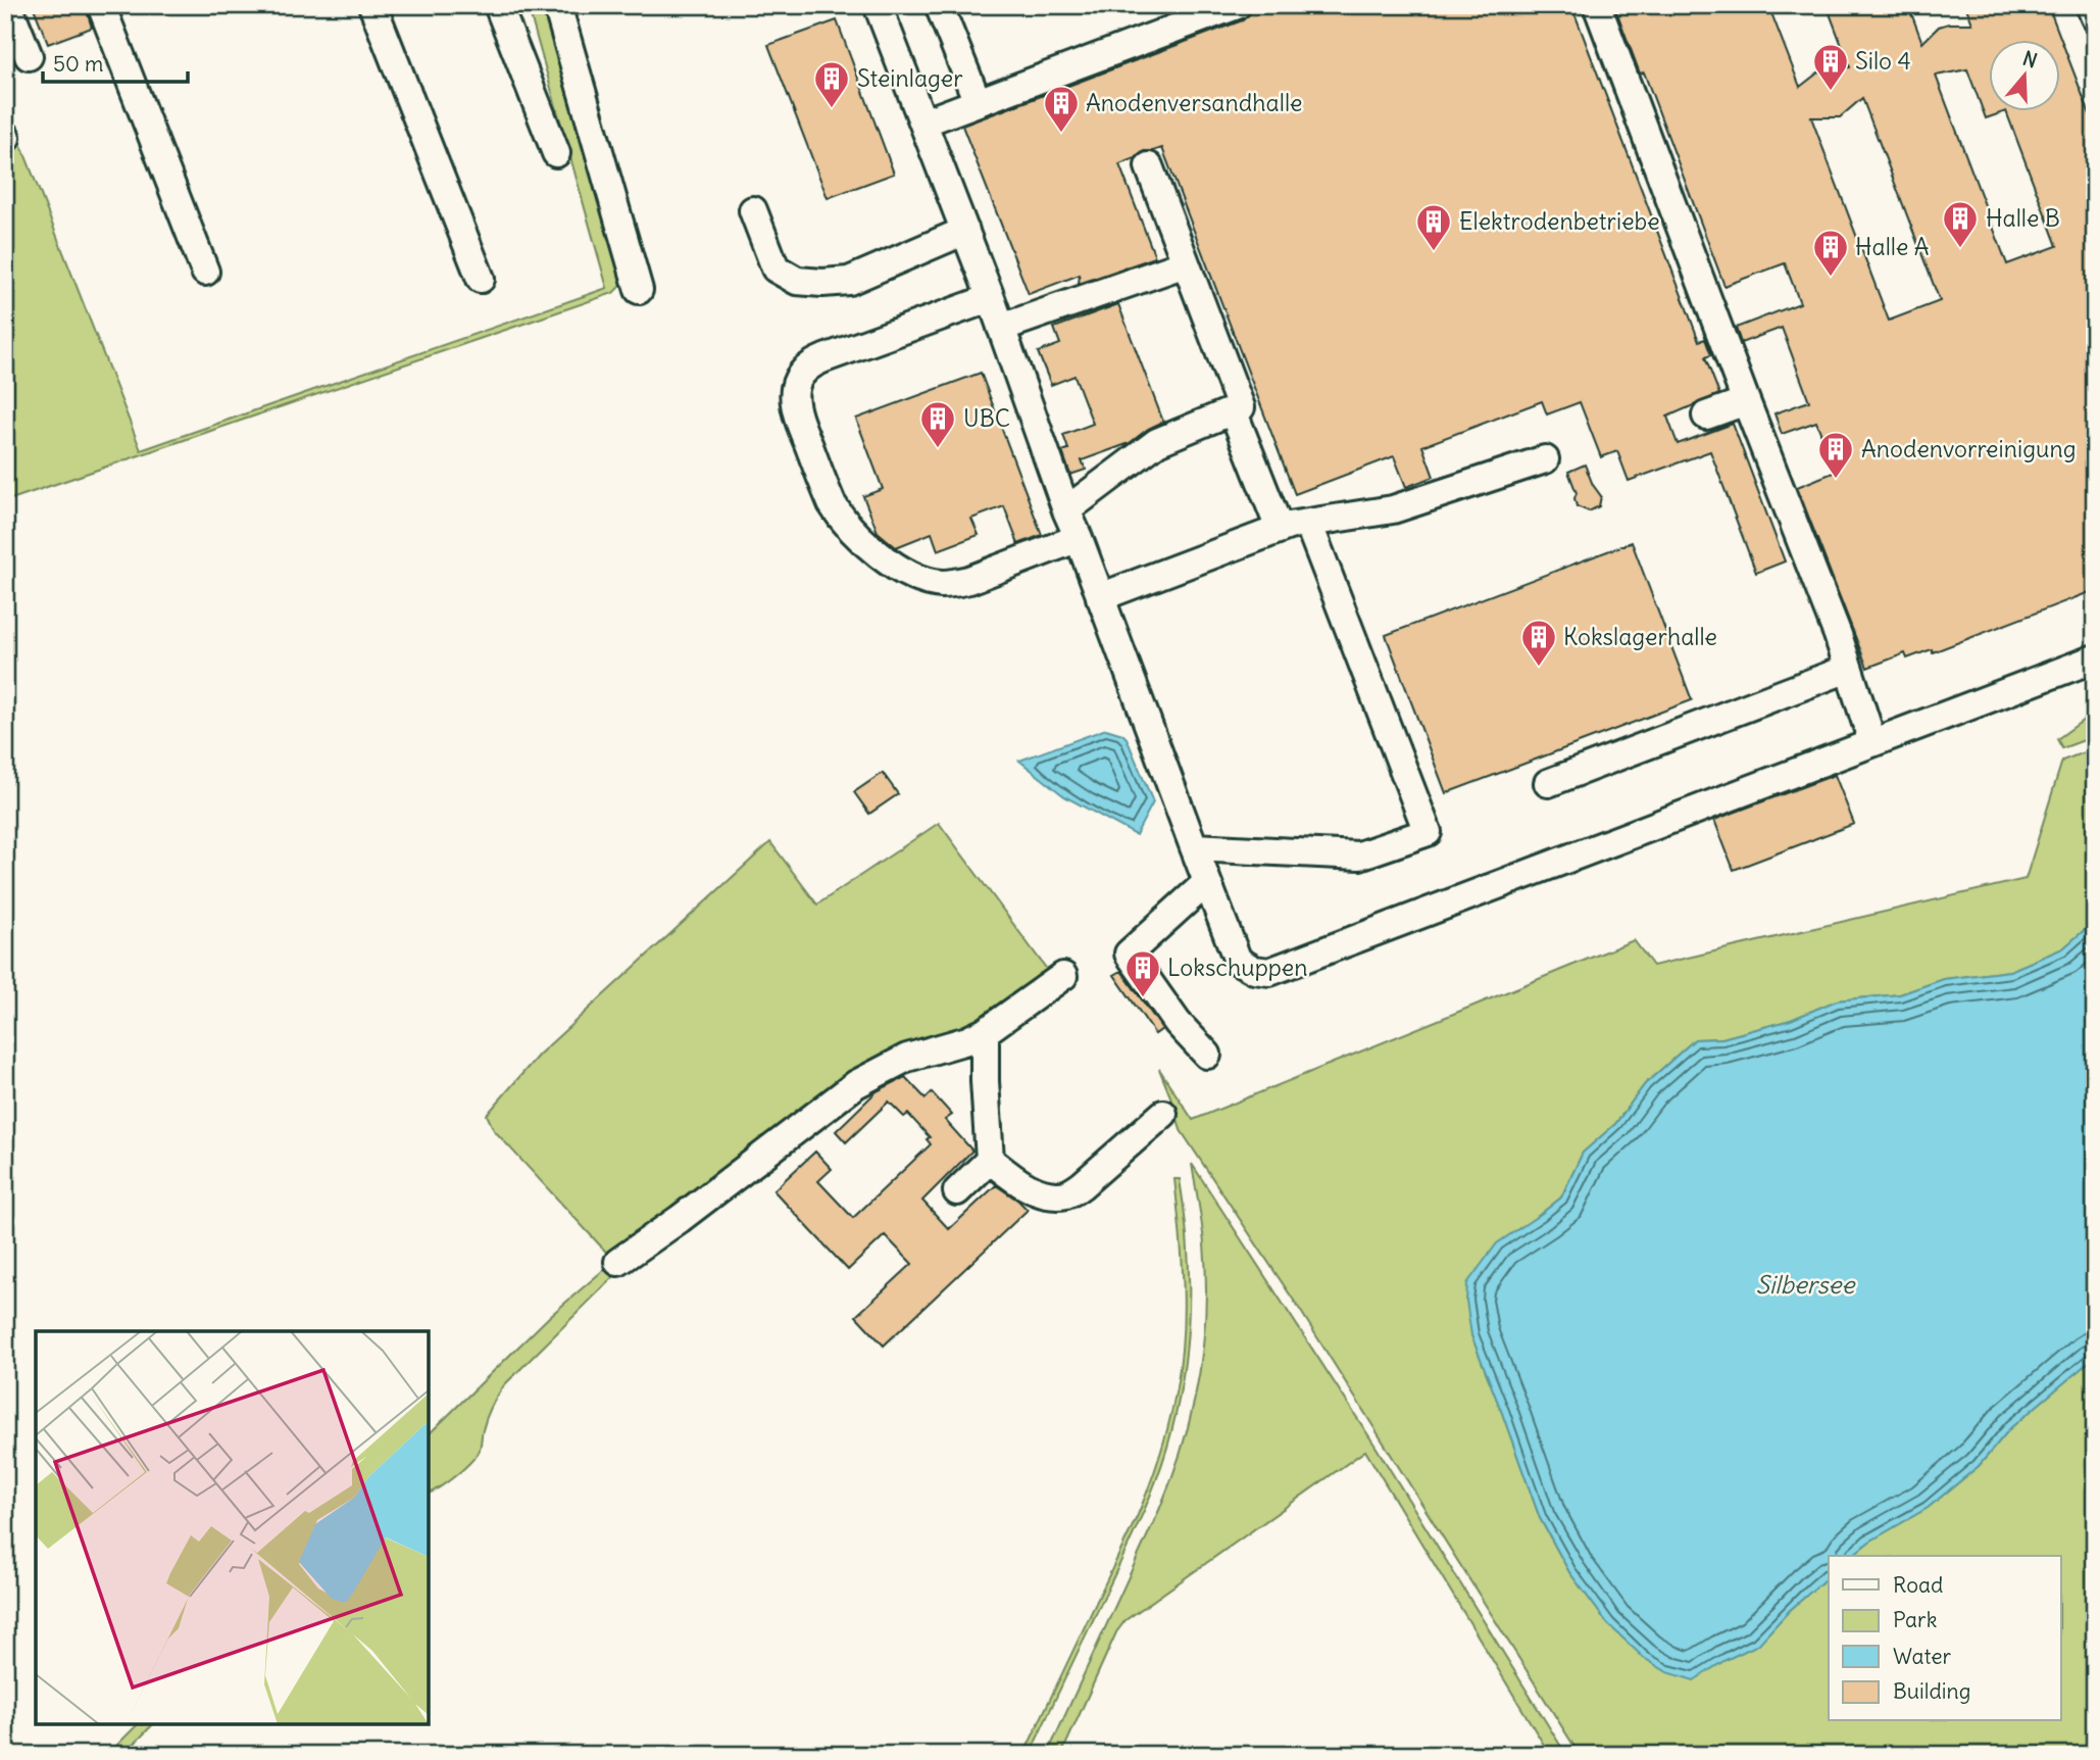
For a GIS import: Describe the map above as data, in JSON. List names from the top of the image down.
{
  "water": ["Silbersee"],
  "places": {
    "building": [
      "Silo 4",
      "Steinlager",
      "Anodenversandhalle",
      "Halle B",
      "Elektrodenbetriebe",
      "Halle A",
      "UBC",
      "Anodenvorreinigung",
      "Kokslagerhalle",
      "Lokschuppen"
    ]
  },
  "legend": [
    "Road",
    "Park",
    "Water",
    "Building"
  ],
  "scale_bar": "50 m",
  "north": "top"
}
